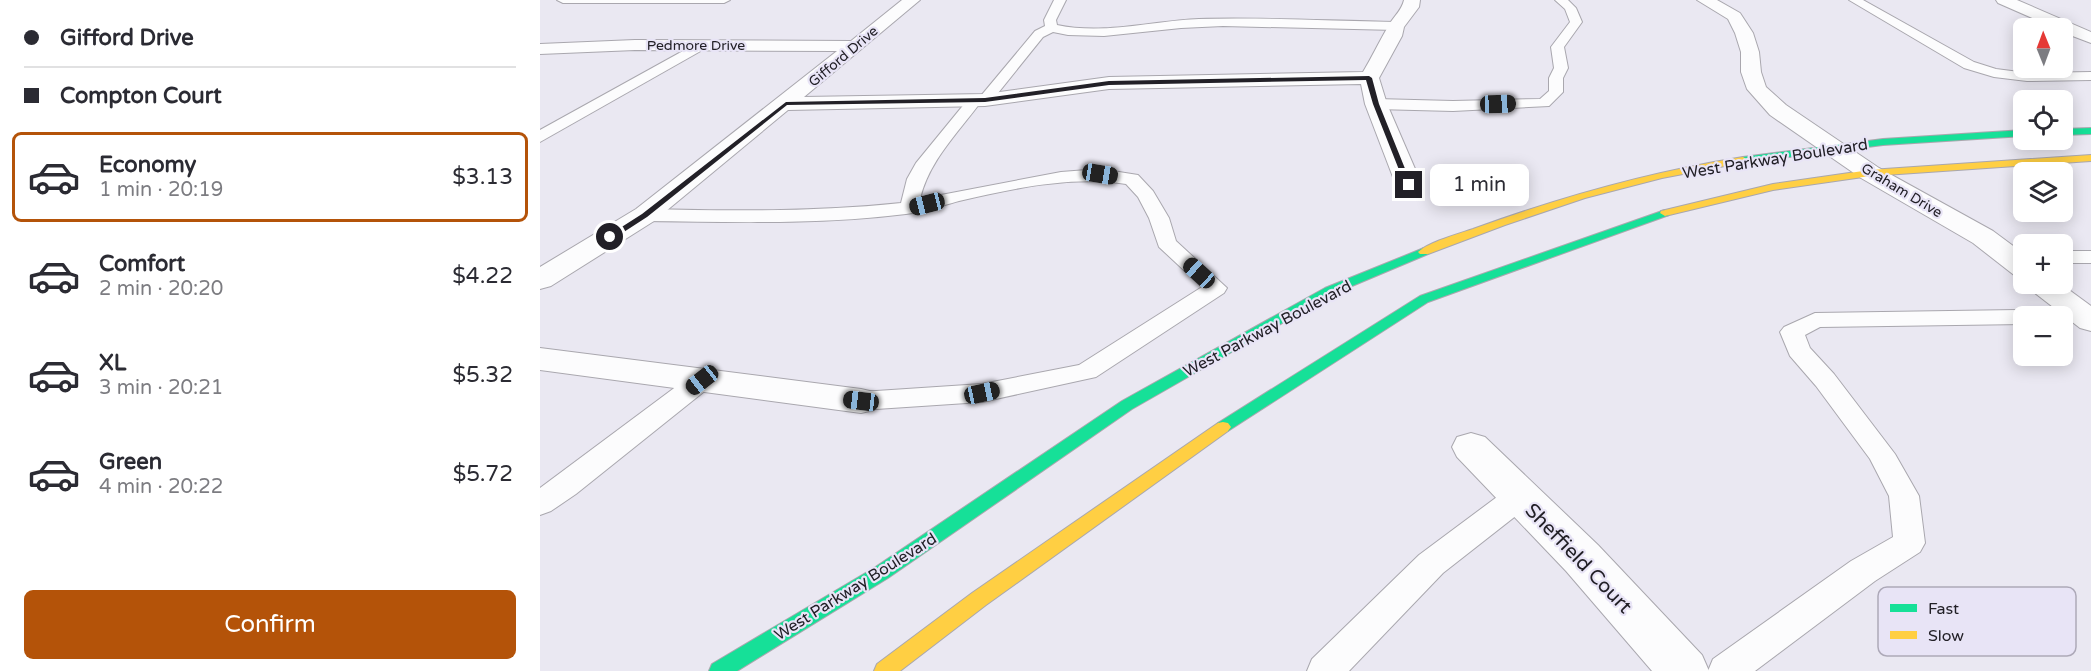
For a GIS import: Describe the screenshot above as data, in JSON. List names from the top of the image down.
{
  "streets": {
    "street": [
      "Pedmore Drive",
      "Gifford Drive",
      "West Parkway Boulevard",
      "Graham Drive",
      "Sheffield Court"
    ]
  },
  "crossings": [
    ["Pedmore Drive", "Gifford Drive"],
    ["West Parkway Boulevard", "Graham Drive"]
  ],
  "legend": ["Fast", "Slow"],
  "north": "top",
  "page": {
    "banner": ["Gifford Drive", "Compton Court"],
    "map_buttons": ["+", "−"],
    "list": [
      {
        "name": "Economy",
        "note": "1 min · 20:19",
        "value": "$3.13"
      },
      {
        "name": "Comfort",
        "note": "2 min · 20:20",
        "value": "$4.22"
      },
      {
        "name": "XL",
        "note": "3 min · 20:21",
        "value": "$5.32"
      },
      {
        "name": "Green",
        "note": "4 min · 20:22",
        "value": "$5.72"
      }
    ],
    "bubble": "1 min",
    "buttons": "Confirm"
  }
}
